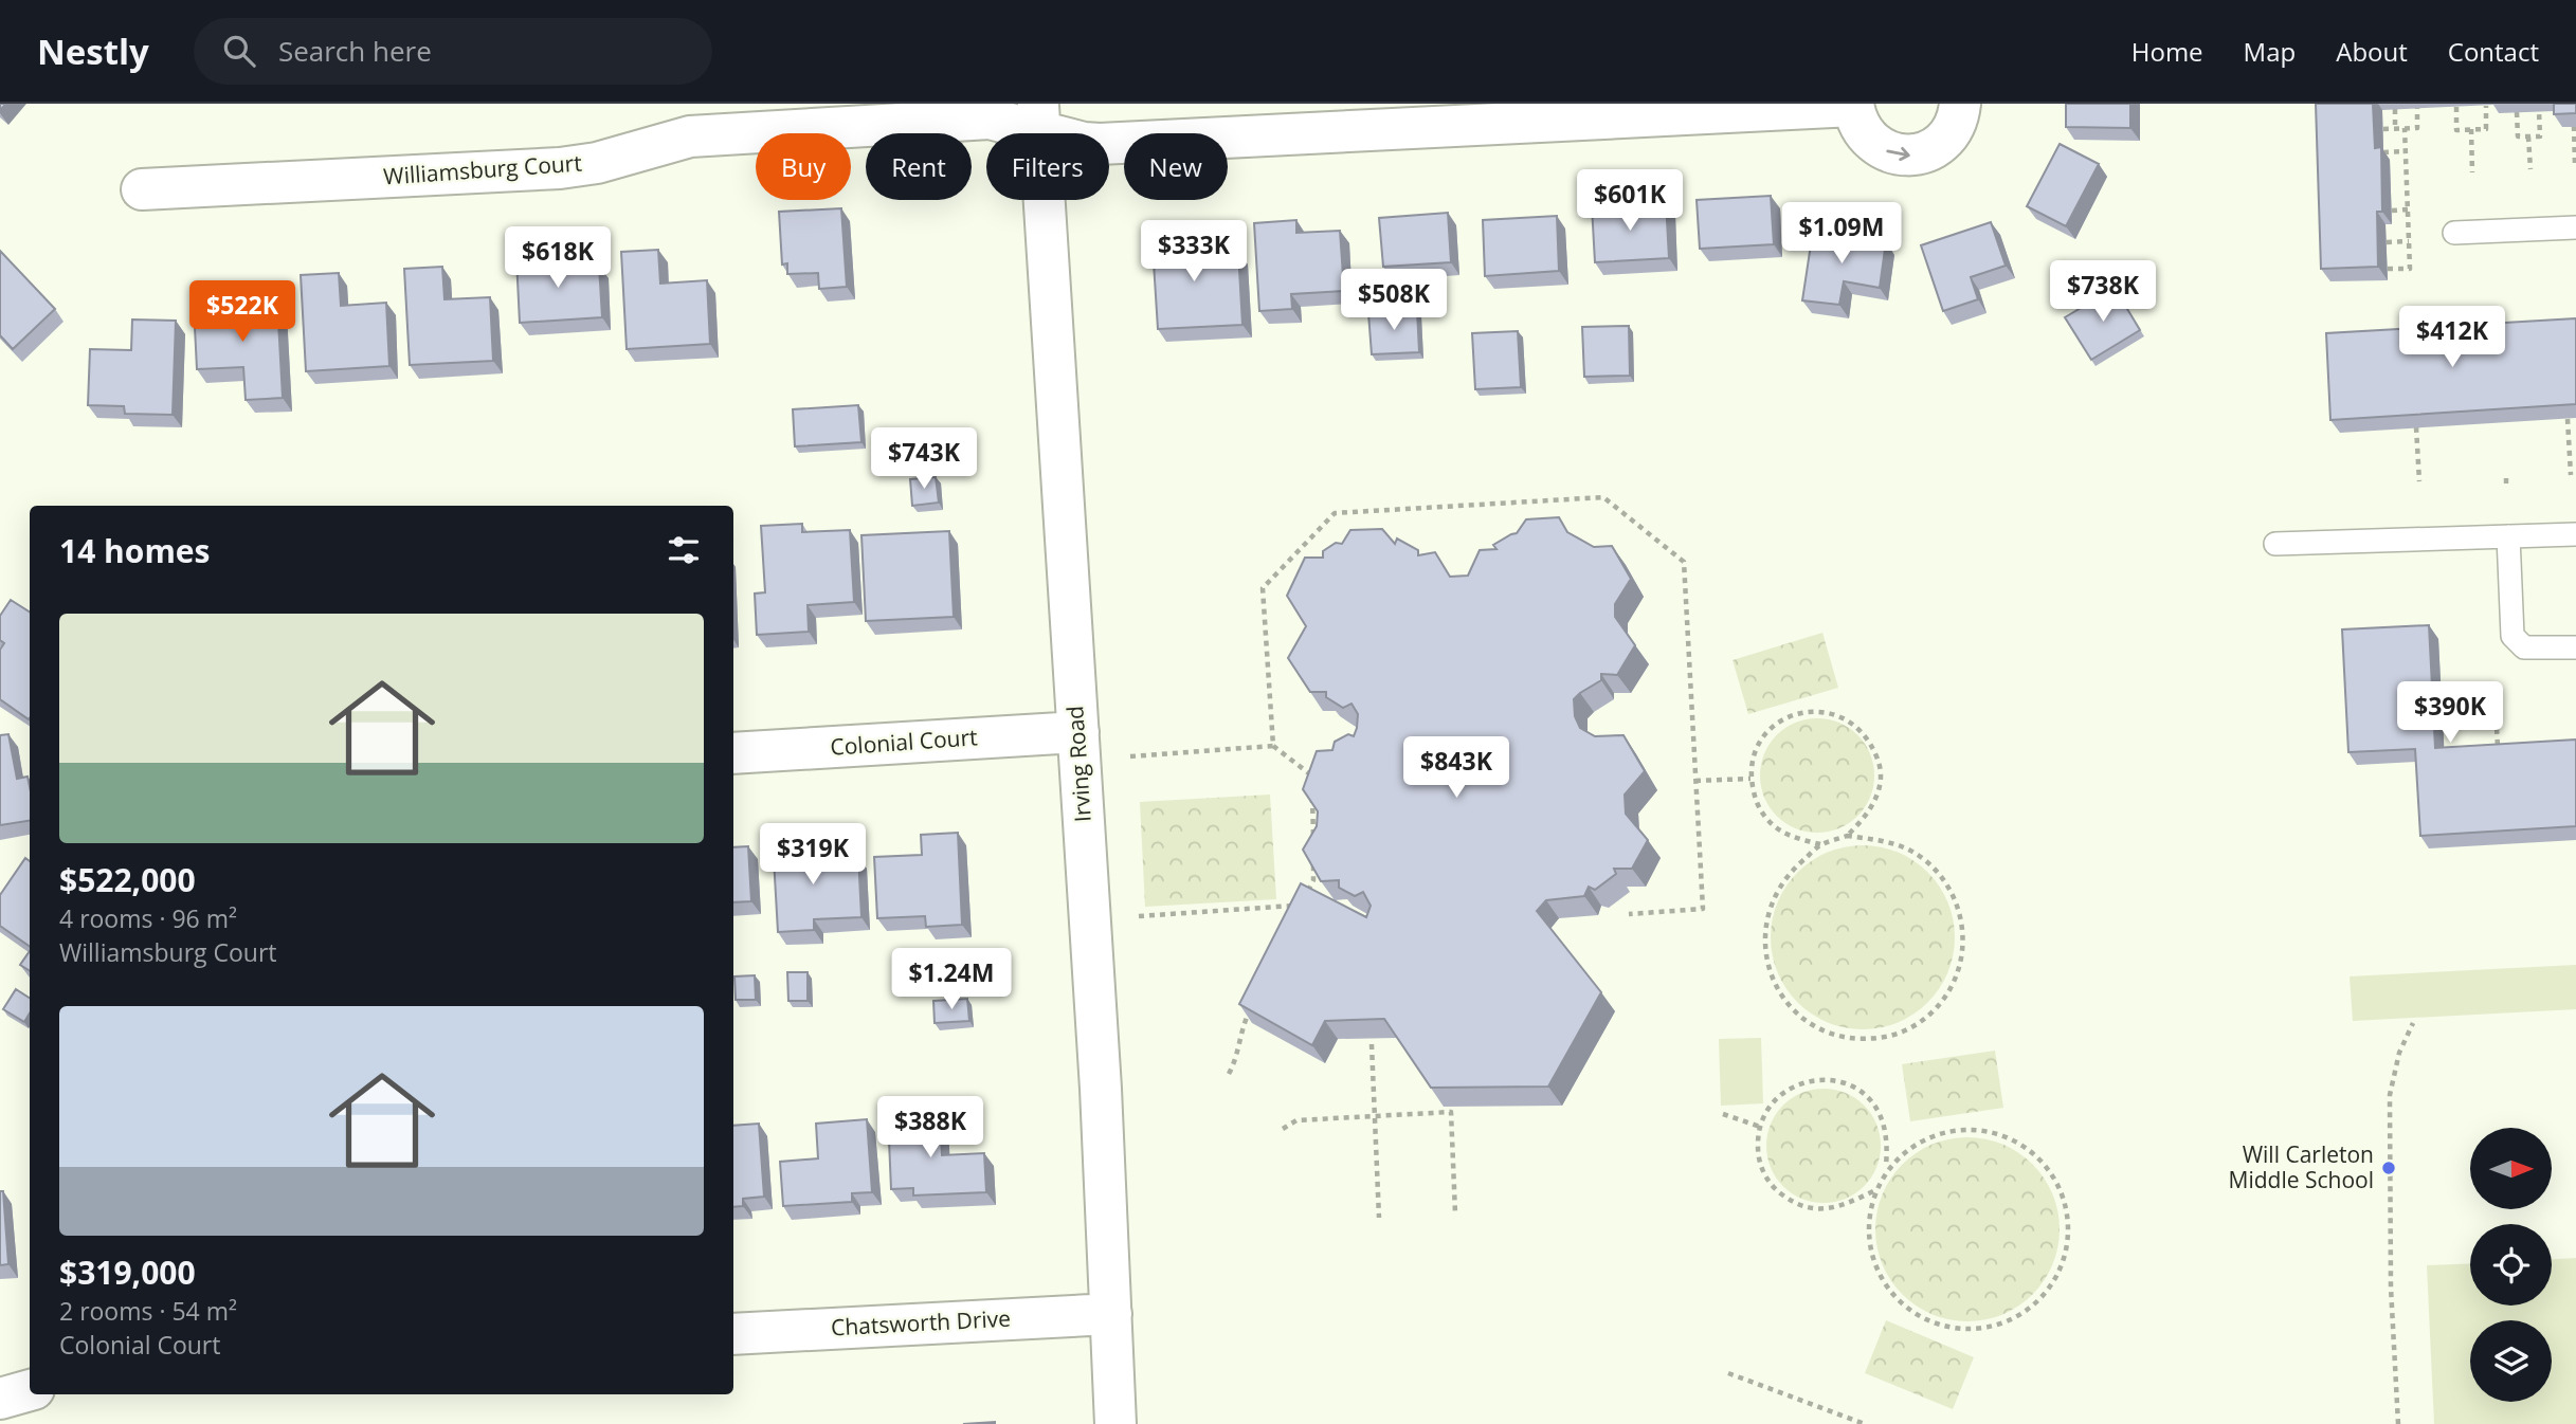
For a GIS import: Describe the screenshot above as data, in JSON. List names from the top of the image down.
{
  "streets": {
    "street": [
      "Williamsburg Court",
      "Colonial Court",
      "Irving Road",
      "Chatsworth Drive"
    ]
  },
  "crossings": [
    ["Williamsburg Court", "Irving Road"],
    ["Colonial Court", "Irving Road"],
    ["Irving Road", "Chatsworth Drive"]
  ],
  "places": ["Will Carleton Middle School"],
  "north": "right",
  "page": {
    "header": "Nestly",
    "search": "Search here",
    "nav": [
      "Home",
      "Map",
      "About",
      "Contact"
    ],
    "chip": [
      "Buy",
      "Rent",
      "Filters",
      "New"
    ],
    "price": [
      "$601K",
      "$1.09M",
      "$333K",
      "$618K",
      "$738K",
      "$508K",
      "$522K",
      "$412K",
      "$743K",
      "$390K",
      "$843K",
      "$319K",
      "$1.24M",
      "$388K"
    ],
    "heading": "14 homes",
    "list": [
      {
        "name": "$522,000",
        "note": "4 rooms · 96 m² · Williamsburg Court"
      },
      {
        "name": "$319,000",
        "note": "2 rooms · 54 m² · Colonial Court"
      }
    ]
  }
}
